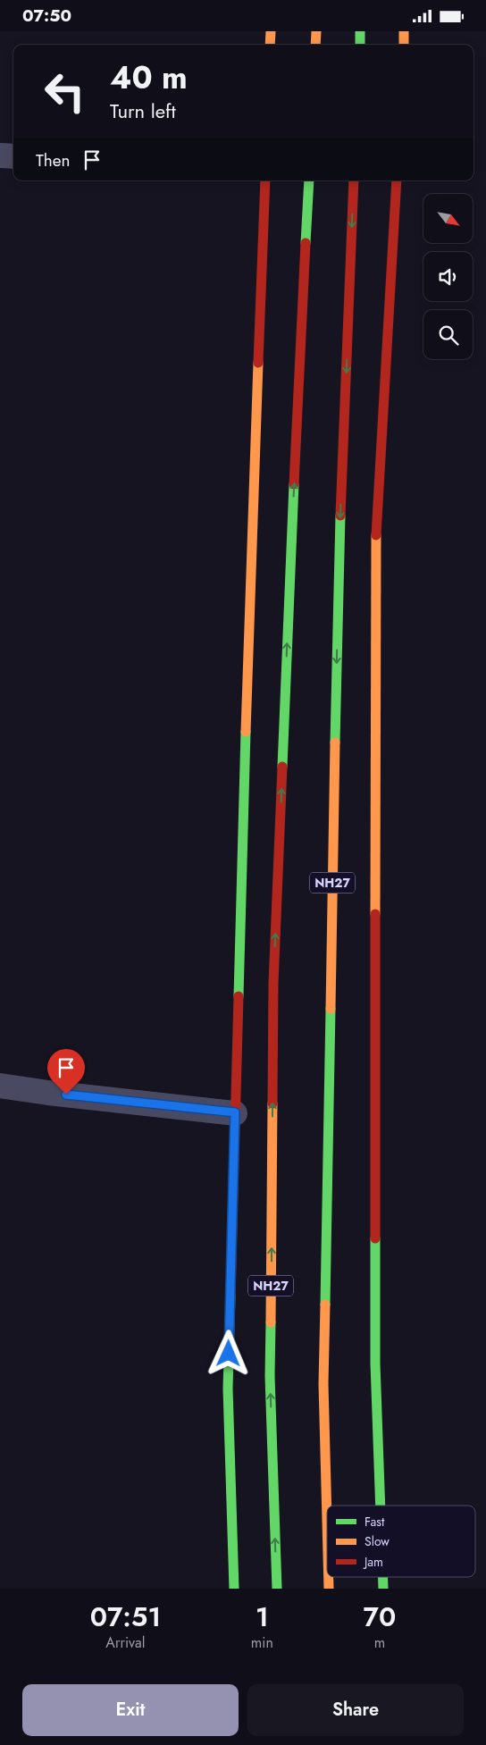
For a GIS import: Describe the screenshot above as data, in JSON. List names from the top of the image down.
{
  "streets": {
    "main road": ["NH27"]
  },
  "legend": ["Fast", "Slow", "Jam"],
  "north": "bottom right",
  "page": {
    "status": "07:50",
    "turn": ["40 m", "Turn left"],
    "then": "Then",
    "eta": [
      "07:51",
      "Arrival",
      "1",
      "min",
      "70",
      "m"
    ],
    "buttons": ["Exit", "Share"]
  }
}
